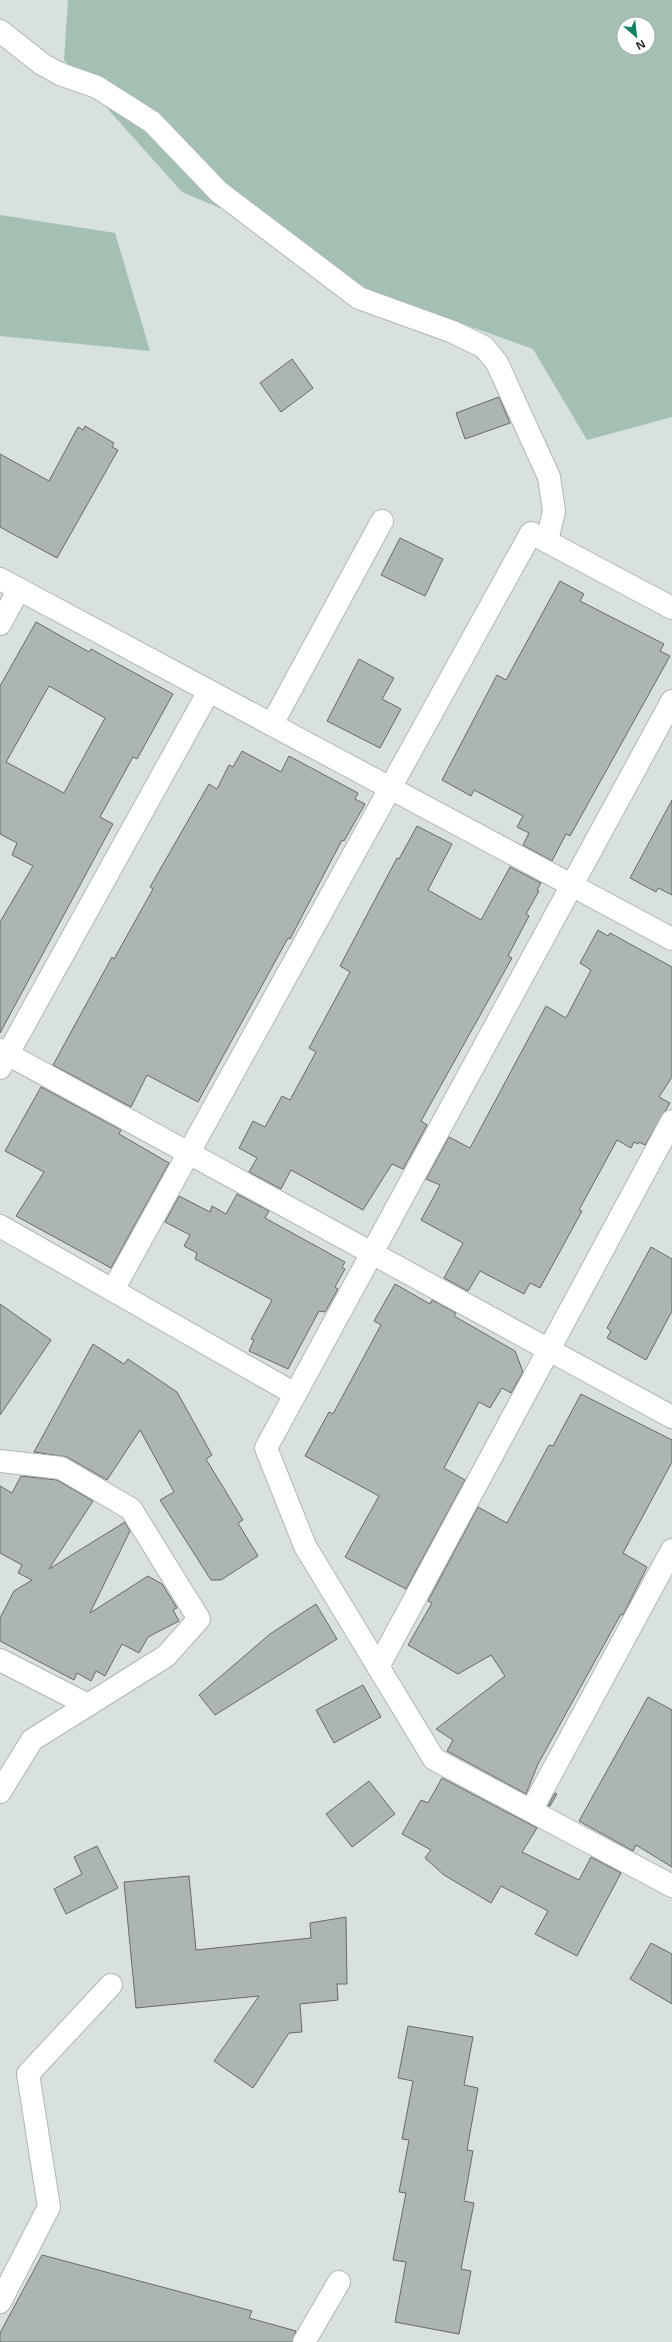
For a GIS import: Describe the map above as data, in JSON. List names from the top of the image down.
{
  "north": "bottom right"
}
